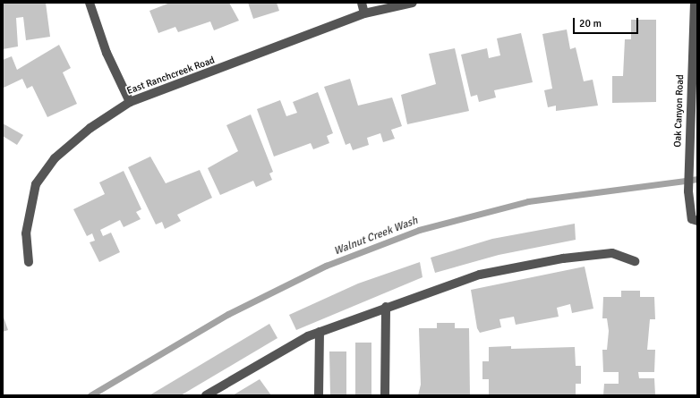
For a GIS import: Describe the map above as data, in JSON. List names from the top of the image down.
{
  "streets": {
    "street": ["East Ranchcreek Road", "Oak Canyon Road"]
  },
  "water": ["Walnut Creek Wash"],
  "scale_bar": "20 m"
}
